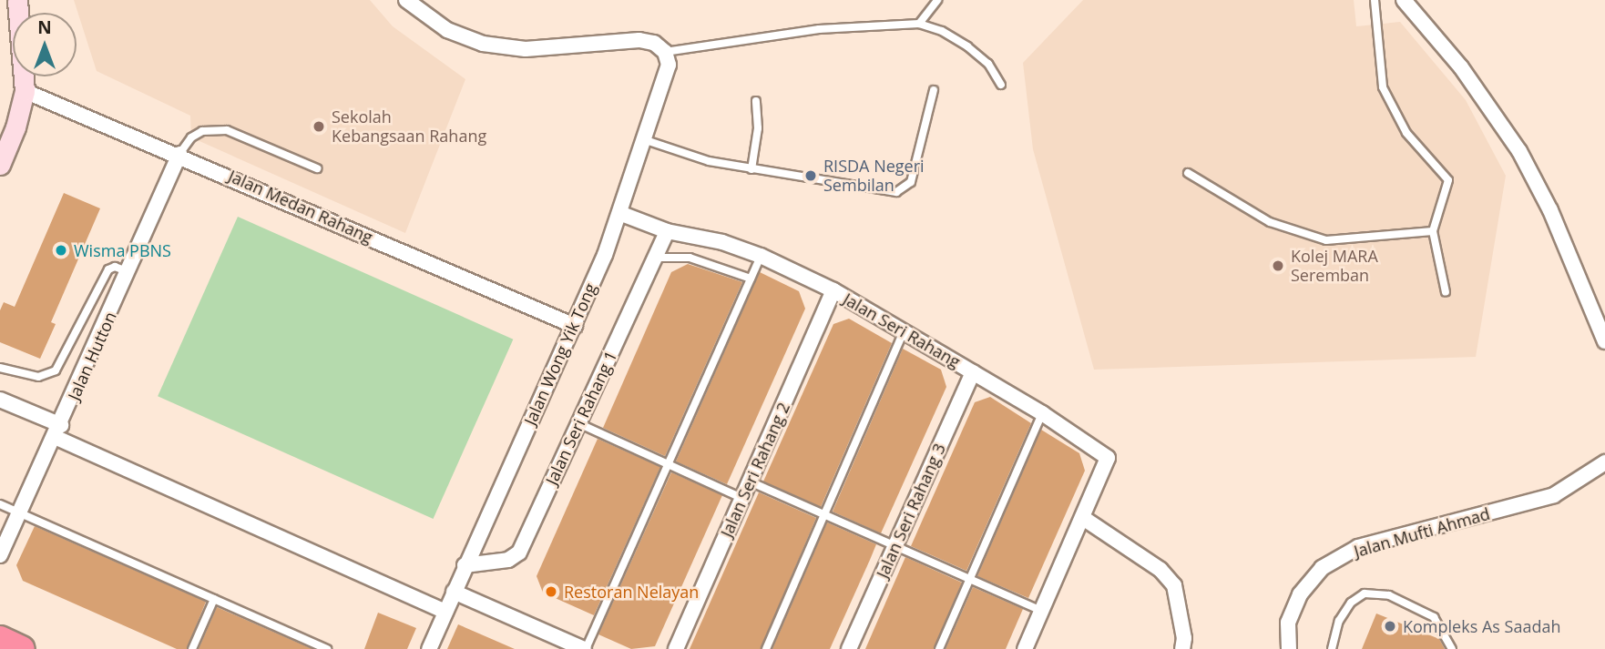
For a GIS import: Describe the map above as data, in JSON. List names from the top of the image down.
{
  "streets": {
    "street": [
      "Jalan Medan Rahang",
      "Jalan Seri Rahang",
      "Jalan Wong Yik Tong",
      "Jalan Hutton",
      "Jalan Seri Rahang 1",
      "Jalan Seri Rahang 2",
      "Jalan Seri Rahang 3",
      "Jalan Mufti Ahmad"
    ]
  },
  "crossings": [
    ["Jalan Medan Rahang", "Jalan Wong Yik Tong"],
    ["Jalan Medan Rahang", "Jalan Hutton"],
    ["Jalan Seri Rahang", "Jalan Wong Yik Tong"],
    ["Jalan Seri Rahang", "Jalan Seri Rahang 1"],
    ["Jalan Seri Rahang", "Jalan Seri Rahang 2"],
    ["Jalan Seri Rahang", "Jalan Seri Rahang 3"],
    ["Jalan Wong Yik Tong", "Jalan Seri Rahang 1"]
  ],
  "places": [
    "Sekolah Kebangsaan Rahang",
    "RISDA Negeri Sembilan",
    "Wisma PBNS",
    "Kolej MARA Seremban",
    "Restoran Nelayan",
    "Kompleks As Saadah"
  ],
  "north": "top"
}
